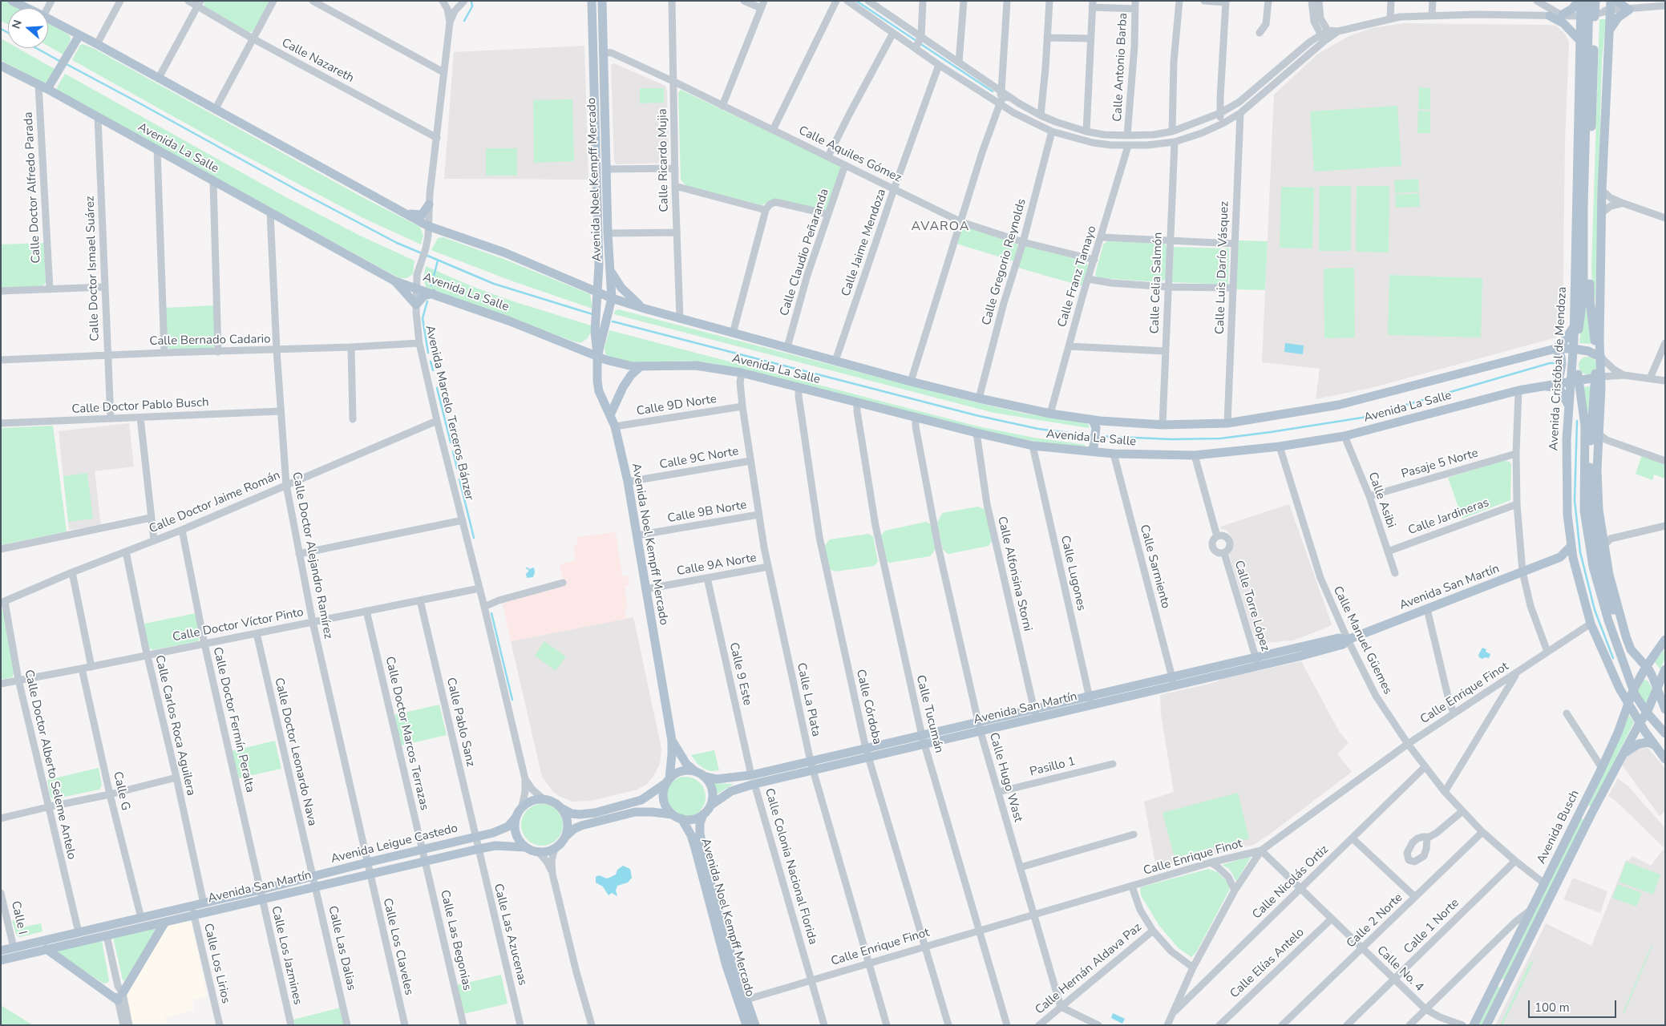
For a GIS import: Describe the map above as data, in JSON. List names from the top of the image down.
{
  "streets": {
    "main road": [
      "Avenida La Salle",
      "Avenida Noel Kempff Mercado",
      "Avenida Cristóbal de Mendoza",
      "Avenida San Martín",
      "Avenida Busch",
      "Avenida Leigue Castedo"
    ],
    "street": [
      "Calle Nazareth",
      "Calle Antonio Barba",
      "Calle Aquiles Gómez",
      "Calle Ricardo Mujia",
      "Calle Doctor Alfredo Parada",
      "Calle Jaime Mendoza",
      "Calle Claudio Peñaranda",
      "Calle Gregorio Reynolds",
      "Calle Luis Darío Vásquez",
      "Calle Doctor Ismael Suárez",
      "Calle Franz Tamayo",
      "Calle Celia Salmón",
      "Calle Bernado Cadario",
      "Calle 9D Norte",
      "Calle Doctor Pablo Busch",
      "Avenida Marcelo Terceros Bánzer",
      "Calle 9C Norte",
      "Pasaje 5 Norte",
      "Calle Asibi",
      "Calle Doctor Jaime Román",
      "Calle 9B Norte",
      "Calle Jardineras",
      "Calle Doctor Alejandro Ramírez",
      "Calle 9A Norte",
      "Calle Sarmiento",
      "Calle Lugones",
      "Calle Alfonsina Storni",
      "Calle Torre López",
      "Calle Doctor Víctor Pinto",
      "Calle Manuel Güemes",
      "Calle 9 Este",
      "Calle Enrique Finot",
      "Calle La Plata",
      "Calle Córdoba",
      "Calle Tucumán",
      "Calle Doctor Fermín Peralta",
      "Calle Pablo Sanz",
      "Calle Carlos Roca Aguilera",
      "Calle Doctor Marcos Terrazas",
      "Calle Doctor Leonardo Nava",
      "Calle Doctor Alberto Seleme Antelo",
      "Pasillo 1",
      "Calle Hugo Wast",
      "Calle G",
      "Calle Colonia Nacional Florida",
      "Calle Nicolás Ortiz",
      "Calle I",
      "Calle 2 Norte",
      "Calle 1 Norte",
      "Calle Las Azucenas",
      "Calle Las Begonias",
      "Calle Los Claveles",
      "Calle Las Dalias",
      "Calle Los Jazmines",
      "Calle Los Lirios",
      "Calle Elías Antelo",
      "Calle Hernán Aldava Paz",
      "Calle No. 4"
    ]
  },
  "crossings": [
    ["Calle Nazareth", "Avenida Marcelo Terceros Bánzer"],
    ["Avenida La Salle", "Calle Ricardo Mujia"],
    ["Avenida La Salle", "Avenida Noel Kempff Mercado"],
    ["Avenida La Salle", "Calle Doctor Alfredo Parada"],
    ["Avenida La Salle", "Calle Jaime Mendoza"],
    ["Avenida La Salle", "Calle Claudio Peñaranda"],
    ["Avenida La Salle", "Calle Gregorio Reynolds"],
    ["Avenida La Salle", "Calle Luis Darío Vásquez"],
    ["Avenida La Salle", "Calle Doctor Ismael Suárez"],
    ["Avenida La Salle", "Calle Franz Tamayo"],
    ["Avenida La Salle", "Calle Celia Salmón"],
    ["Avenida La Salle", "Avenida Cristóbal de Mendoza"],
    ["Avenida La Salle", "Avenida Marcelo Terceros Bánzer"],
    ["Avenida La Salle", "Calle Asibi"],
    ["Avenida La Salle", "Calle Doctor Alejandro Ramírez"],
    ["Avenida La Salle", "Calle Sarmiento"],
    ["Avenida La Salle", "Calle Lugones"],
    ["Avenida La Salle", "Calle Alfonsina Storni"],
    ["Avenida La Salle", "Calle Torre López"],
    ["Avenida La Salle", "Calle Manuel Güemes"],
    ["Avenida La Salle", "Calle La Plata"],
    ["Avenida La Salle", "Calle Córdoba"],
    ["Avenida La Salle", "Calle Tucumán"],
    ["Avenida La Salle", "Calle Hugo Wast"],
    ["Calle Aquiles Gómez", "Calle Ricardo Mujia"],
    ["Calle Aquiles Gómez", "Avenida Noel Kempff Mercado"],
    ["Calle Aquiles Gómez", "Calle Jaime Mendoza"],
    ["Calle Aquiles Gómez", "Calle Claudio Peñaranda"],
    ["Calle Aquiles Gómez", "Calle Gregorio Reynolds"],
    ["Calle Aquiles Gómez", "Calle Franz Tamayo"],
    ["Avenida Noel Kempff Mercado", "Calle 9D Norte"],
    ["Avenida Noel Kempff Mercado", "Calle 9C Norte"],
    ["Avenida Noel Kempff Mercado", "Calle 9B Norte"],
    ["Avenida Noel Kempff Mercado", "Calle 9A Norte"],
    ["Avenida Noel Kempff Mercado", "Avenida San Martín"],
    ["Avenida Noel Kempff Mercado", "Calle Enrique Finot"],
    ["Calle Doctor Ismael Suárez", "Calle Bernado Cadario"],
    ["Calle Doctor Ismael Suárez", "Calle Doctor Pablo Busch"],
    ["Calle Bernado Cadario", "Avenida Marcelo Terceros Bánzer"],
    ["Calle Bernado Cadario", "Calle Doctor Alejandro Ramírez"],
    ["Avenida Cristóbal de Mendoza", "Avenida San Martín"],
    ["Avenida Cristóbal de Mendoza", "Calle Enrique Finot"],
    ["Avenida Cristóbal de Mendoza", "Avenida Busch"],
    ["Calle 9D Norte", "Calle La Plata"],
    ["Calle Doctor Pablo Busch", "Calle Doctor Alejandro Ramírez"],
    ["Avenida Marcelo Terceros Bánzer", "Calle Doctor Jaime Román"],
    ["Avenida Marcelo Terceros Bánzer", "Avenida San Martín"],
    ["Avenida Marcelo Terceros Bánzer", "Calle Doctor Víctor Pinto"],
    ["Avenida Marcelo Terceros Bánzer", "Avenida Leigue Castedo"],
    ["Calle 9C Norte", "Calle La Plata"],
    ["Pasaje 5 Norte", "Calle Asibi"],
    ["Calle Asibi", "Calle Jardineras"],
    ["Calle Doctor Jaime Román", "Calle Doctor Alejandro Ramírez"],
    ["Calle Doctor Jaime Román", "Calle Doctor Fermín Peralta"],
    ["Calle Doctor Jaime Román", "Calle Carlos Roca Aguilera"],
    ["Calle Doctor Jaime Román", "Calle Doctor Alberto Seleme Antelo"],
    ["Calle 9B Norte", "Calle La Plata"],
    ["Calle Doctor Alejandro Ramírez", "Avenida San Martín"],
    ["Calle Doctor Alejandro Ramírez", "Calle Doctor Víctor Pinto"],
    ["Calle Doctor Alejandro Ramírez", "Avenida Leigue Castedo"],
    ["Calle Doctor Alejandro Ramírez", "Calle Los Claveles"],
    ["Calle 9A Norte", "Calle 9 Este"],
    ["Calle 9A Norte", "Calle La Plata"],
    ["Calle Sarmiento", "Avenida San Martín"],
    ["Calle Lugones", "Avenida San Martín"],
    ["Calle Alfonsina Storni", "Avenida San Martín"],
    ["Avenida San Martín", "Calle Torre López"],
    ["Avenida San Martín", "Calle Manuel Güemes"],
    ["Avenida San Martín", "Calle 9 Este"],
    ["Avenida San Martín", "Calle La Plata"],
    ["Avenida San Martín", "Calle Córdoba"],
    ["Avenida San Martín", "Calle Tucumán"],
    ["Avenida San Martín", "Calle Doctor Fermín Peralta"],
    ["Avenida San Martín", "Calle Pablo Sanz"],
    ["Avenida San Martín", "Calle Carlos Roca Aguilera"],
    ["Avenida San Martín", "Calle Doctor Marcos Terrazas"],
    ["Avenida San Martín", "Calle Doctor Alberto Seleme Antelo"],
    ["Avenida San Martín", "Calle Hugo Wast"],
    ["Avenida San Martín", "Calle G"],
    ["Avenida San Martín", "Avenida Leigue Castedo"],
    ["Avenida San Martín", "Calle Colonia Nacional Florida"],
    ["Avenida San Martín", "Calle I"],
    ["Avenida San Martín", "Calle Las Azucenas"],
    ["Avenida San Martín", "Calle Las Begonias"],
    ["Avenida San Martín", "Calle Los Claveles"],
    ["Avenida San Martín", "Calle Las Dalias"],
    ["Avenida San Martín", "Calle Los Jazmines"],
    ["Avenida San Martín", "Calle Los Lirios"],
    ["Calle Doctor Víctor Pinto", "Calle Doctor Fermín Peralta"],
    ["Calle Doctor Víctor Pinto", "Calle Pablo Sanz"],
    ["Calle Doctor Víctor Pinto", "Calle Carlos Roca Aguilera"],
    ["Calle Doctor Víctor Pinto", "Calle Doctor Marcos Terrazas"],
    ["Calle Doctor Víctor Pinto", "Calle Doctor Leonardo Nava"],
    ["Calle Doctor Víctor Pinto", "Calle Doctor Alberto Seleme Antelo"],
    ["Calle Doctor Víctor Pinto", "Calle G"],
    ["Calle Manuel Güemes", "Calle Enrique Finot"],
    ["Calle Manuel Güemes", "Avenida Busch"],
    ["Calle Manuel Güemes", "Calle Nicolás Ortiz"],
    ["Calle Manuel Güemes", "Calle 2 Norte"],
    ["Calle Manuel Güemes", "Calle 1 Norte"],
    ["Calle 9 Este", "Calle Colonia Nacional Florida"],
    ["Calle Enrique Finot", "Calle La Plata"],
    ["Calle Enrique Finot", "Calle Córdoba"],
    ["Calle Enrique Finot", "Calle Tucumán"],
    ["Calle Enrique Finot", "Calle Hugo Wast"],
    ["Calle Enrique Finot", "Calle Colonia Nacional Florida"],
    ["Calle Enrique Finot", "Calle Nicolás Ortiz"],
    ["Calle Enrique Finot", "Calle No. 4"],
    ["Calle Doctor Fermín Peralta", "Avenida Leigue Castedo"],
    ["Calle Doctor Fermín Peralta", "Calle Los Jazmines"],
    ["Calle Pablo Sanz", "Avenida Leigue Castedo"],
    ["Calle Pablo Sanz", "Calle Las Azucenas"],
    ["Calle Carlos Roca Aguilera", "Avenida Leigue Castedo"],
    ["Calle Doctor Marcos Terrazas", "Avenida Leigue Castedo"],
    ["Calle Doctor Marcos Terrazas", "Calle Las Begonias"],
    ["Calle Doctor Leonardo Nava", "Avenida Leigue Castedo"],
    ["Calle Doctor Leonardo Nava", "Calle Las Dalias"],
    ["Pasillo 1", "Calle Hugo Wast"],
    ["Calle Hugo Wast", "Calle Hernán Aldava Paz"],
    ["Avenida Leigue Castedo", "Calle Las Dalias"],
    ["Avenida Leigue Castedo", "Calle Los Jazmines"],
    ["Calle Nicolás Ortiz", "Calle No. 4"],
    ["Calle 2 Norte", "Calle No. 4"],
    ["Calle 1 Norte", "Calle No. 4"],
    ["Calle Elías Antelo", "Calle No. 4"]
  ],
  "districts": ["AVAROA"],
  "scale_bar": "100 m",
  "north": "left"
}
